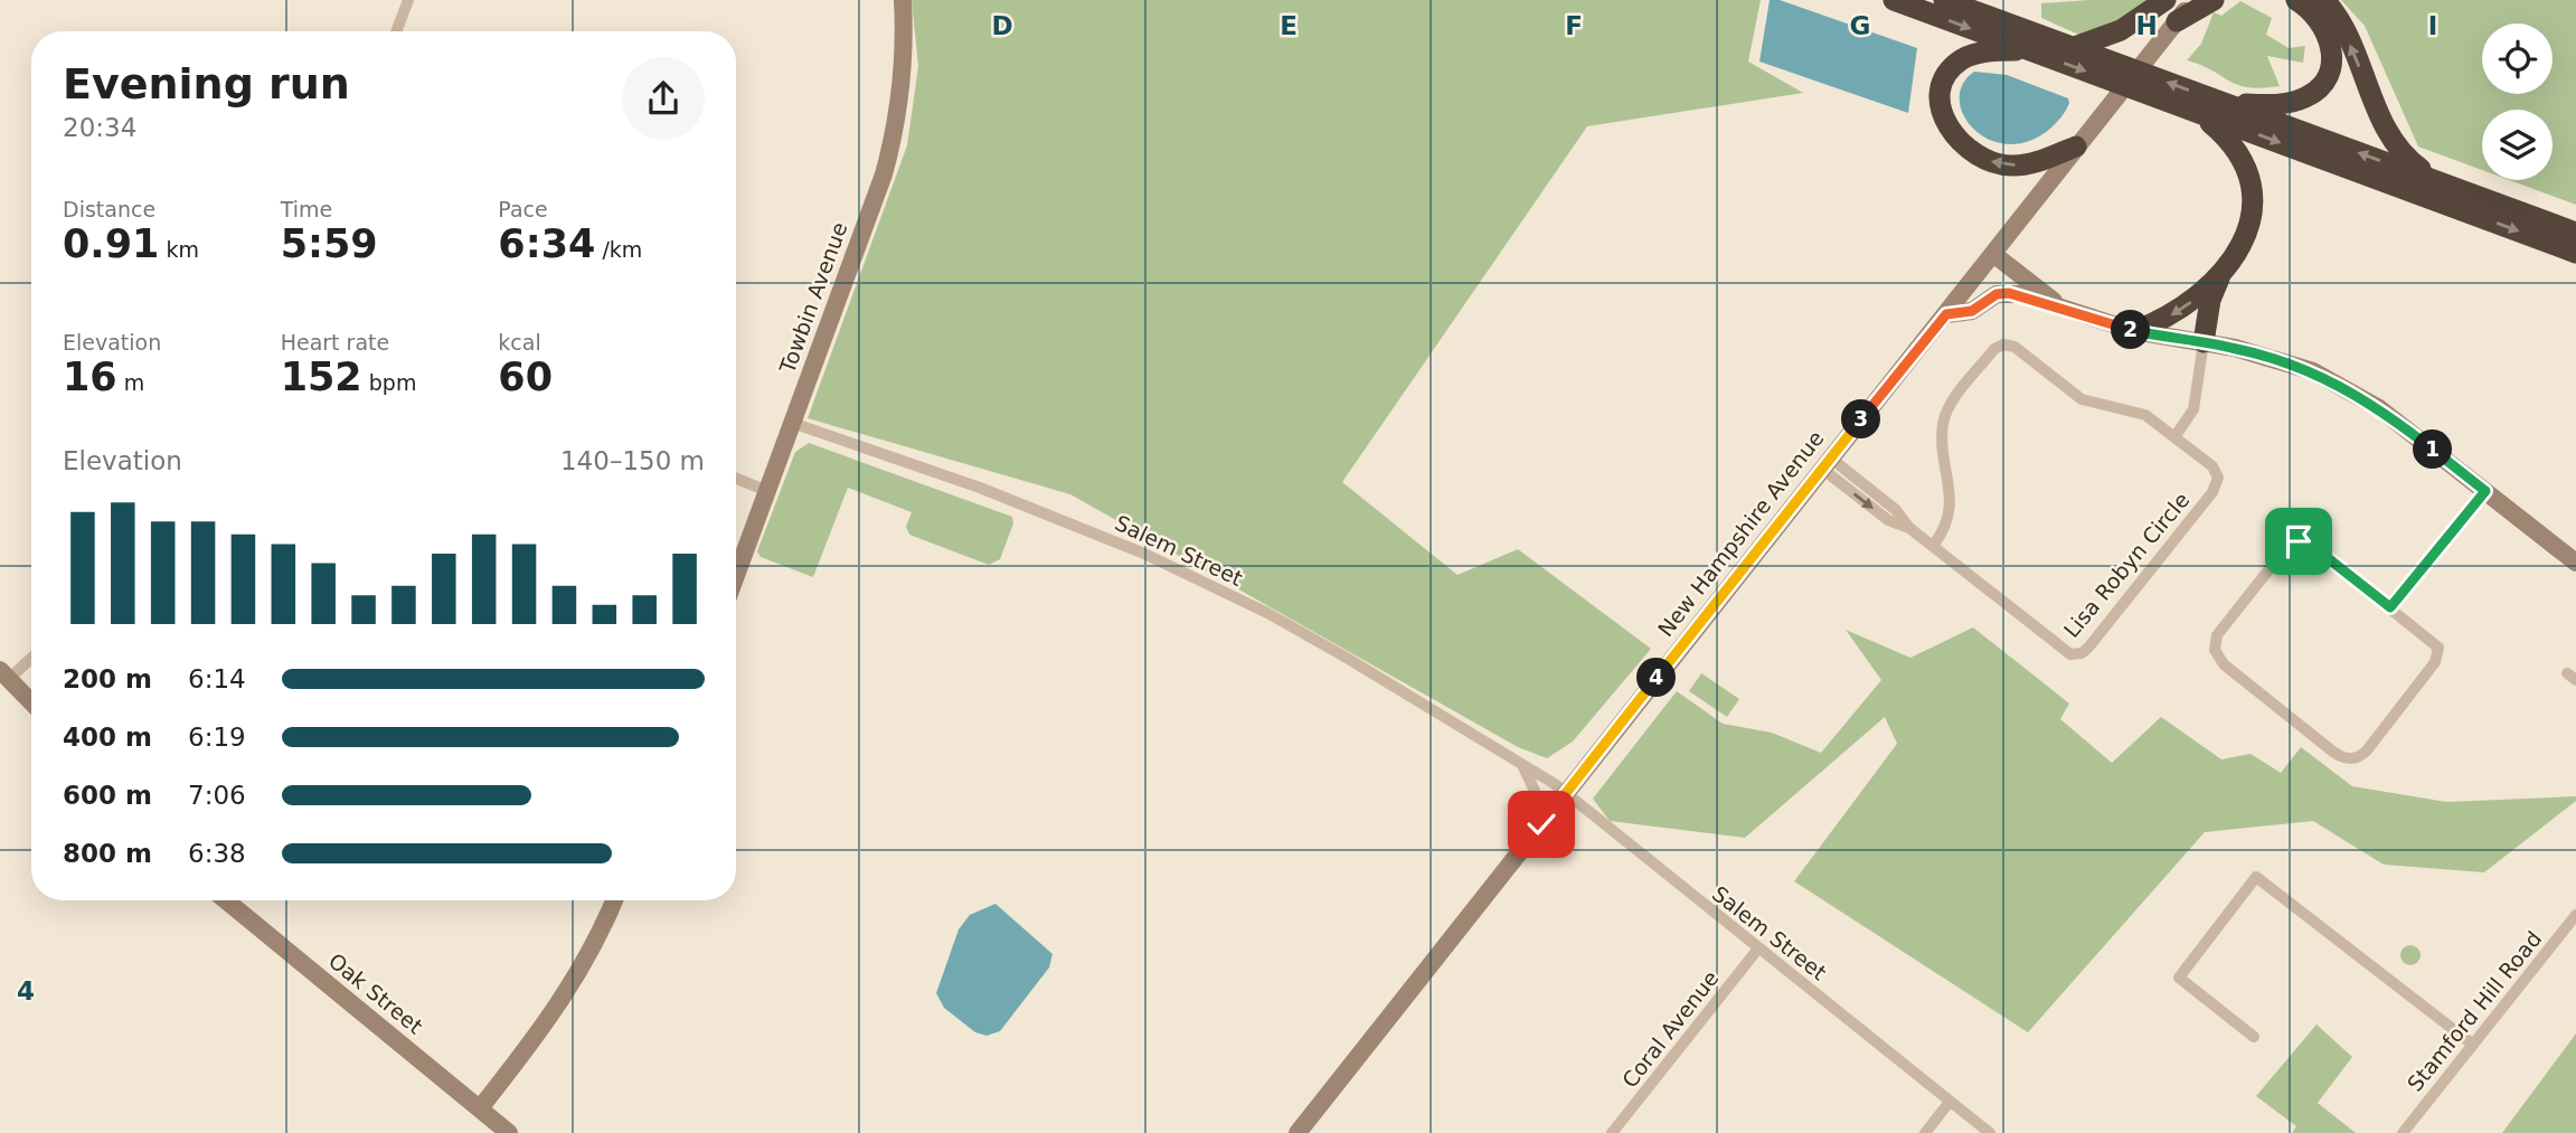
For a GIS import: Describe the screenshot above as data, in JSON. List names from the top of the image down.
{
  "streets": {
    "street": [
      "Towbin Avenue",
      "New Hampshire Avenue",
      "Salem Street",
      "Lisa Robyn Circle",
      "Oak Street",
      "Stamford Hill Road",
      "Coral Avenue"
    ]
  },
  "crossings": [
    ["Towbin Avenue", "Salem Street"],
    ["New Hampshire Avenue", "Salem Street"],
    ["New Hampshire Avenue", "Lisa Robyn Circle"],
    ["Salem Street", "Coral Avenue"]
  ],
  "page": {
    "heading": ["Evening run", "20:34"],
    "stats": [
      ["Distance", "0.91 km"],
      ["Time", "5:59"],
      ["Pace", "6:34 /km"],
      ["Elevation", "16 m"],
      ["Heart rate", "152 bpm"],
      ["kcal", "60"]
    ],
    "pins": [
      "2",
      "3",
      "1",
      "4"
    ],
    "chart": ["Elevation", "140–150 m"],
    "list": [
      {
        "name": "200 m",
        "note": "6:14"
      },
      {
        "name": "400 m",
        "note": "6:19"
      },
      {
        "name": "600 m",
        "note": "7:06"
      },
      {
        "name": "800 m",
        "note": "6:38"
      }
    ]
  },
  "grid": {
    "columns": [
      "D",
      "E",
      "F",
      "G",
      "H",
      "I"
    ],
    "rows": ["4"]
  }
}
